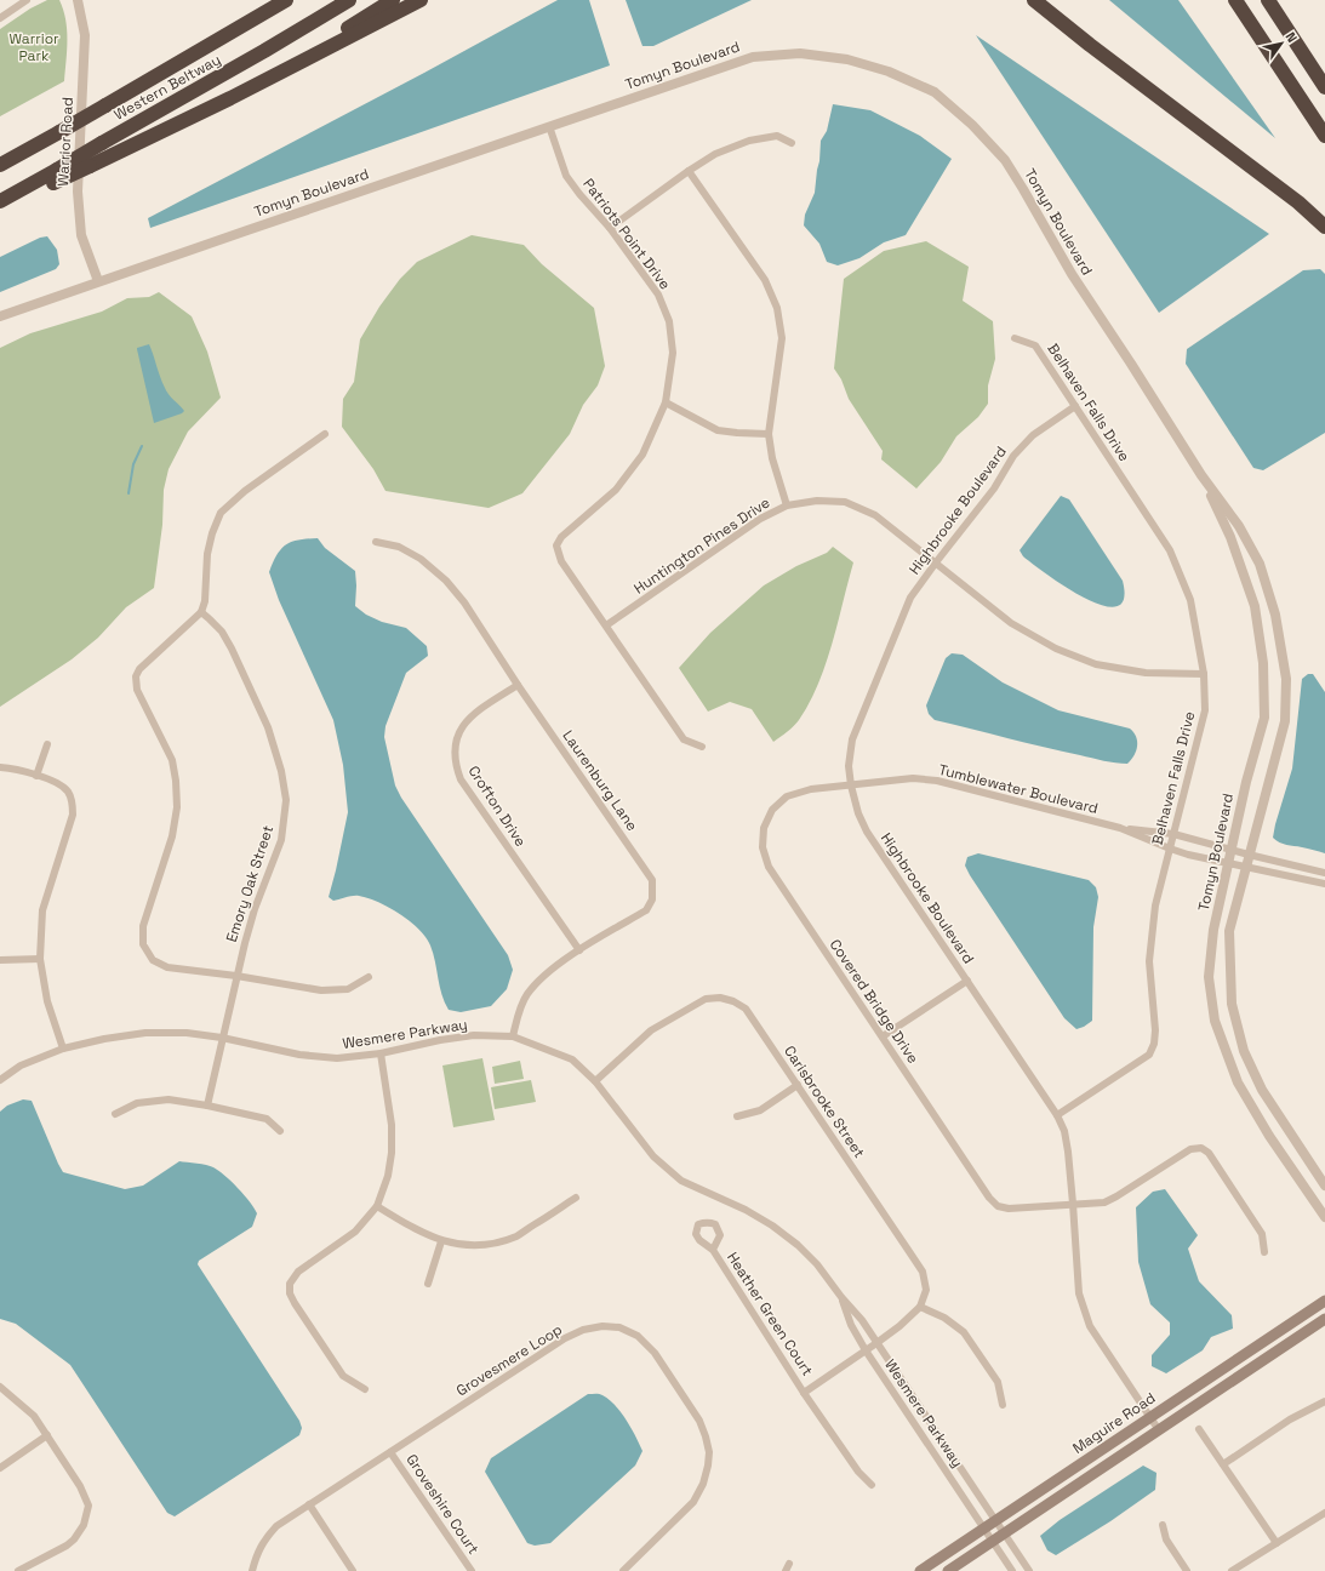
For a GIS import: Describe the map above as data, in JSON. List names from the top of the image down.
{
  "streets": {
    "highway": ["Western Beltway"],
    "main road": ["Maguire Road"],
    "street": [
      "Tomyn Boulevard",
      "Warrior Road",
      "Patriots Point Drive",
      "Belhaven Falls Drive",
      "Highbrooke Boulevard",
      "Huntington Pines Drive",
      "Laurenburg Lane",
      "Tumblewater Boulevard",
      "Crofton Drive",
      "Emory Oak Street",
      "Covered Bridge Drive",
      "Wesmere Parkway",
      "Carisbrooke Street",
      "Heather Green Court",
      "Grovesmere Loop",
      "Groveshire Court"
    ]
  },
  "crossings": [
    ["Tomyn Boulevard", "Warrior Road"],
    ["Tomyn Boulevard", "Patriots Point Drive"],
    ["Tomyn Boulevard", "Tumblewater Boulevard"],
    ["Patriots Point Drive", "Huntington Pines Drive"],
    ["Belhaven Falls Drive", "Highbrooke Boulevard"],
    ["Belhaven Falls Drive", "Huntington Pines Drive"],
    ["Belhaven Falls Drive", "Tumblewater Boulevard"],
    ["Highbrooke Boulevard", "Huntington Pines Drive"],
    ["Highbrooke Boulevard", "Tumblewater Boulevard"],
    ["Highbrooke Boulevard", "Covered Bridge Drive"],
    ["Highbrooke Boulevard", "Maguire Road"],
    ["Laurenburg Lane", "Crofton Drive"],
    ["Laurenburg Lane", "Wesmere Parkway"],
    ["Tumblewater Boulevard", "Covered Bridge Drive"],
    ["Emory Oak Street", "Wesmere Parkway"],
    ["Wesmere Parkway", "Carisbrooke Street"],
    ["Wesmere Parkway", "Maguire Road"],
    ["Grovesmere Loop", "Groveshire Court"]
  ],
  "parks": ["Warrior Park"],
  "north": "top right"
}
